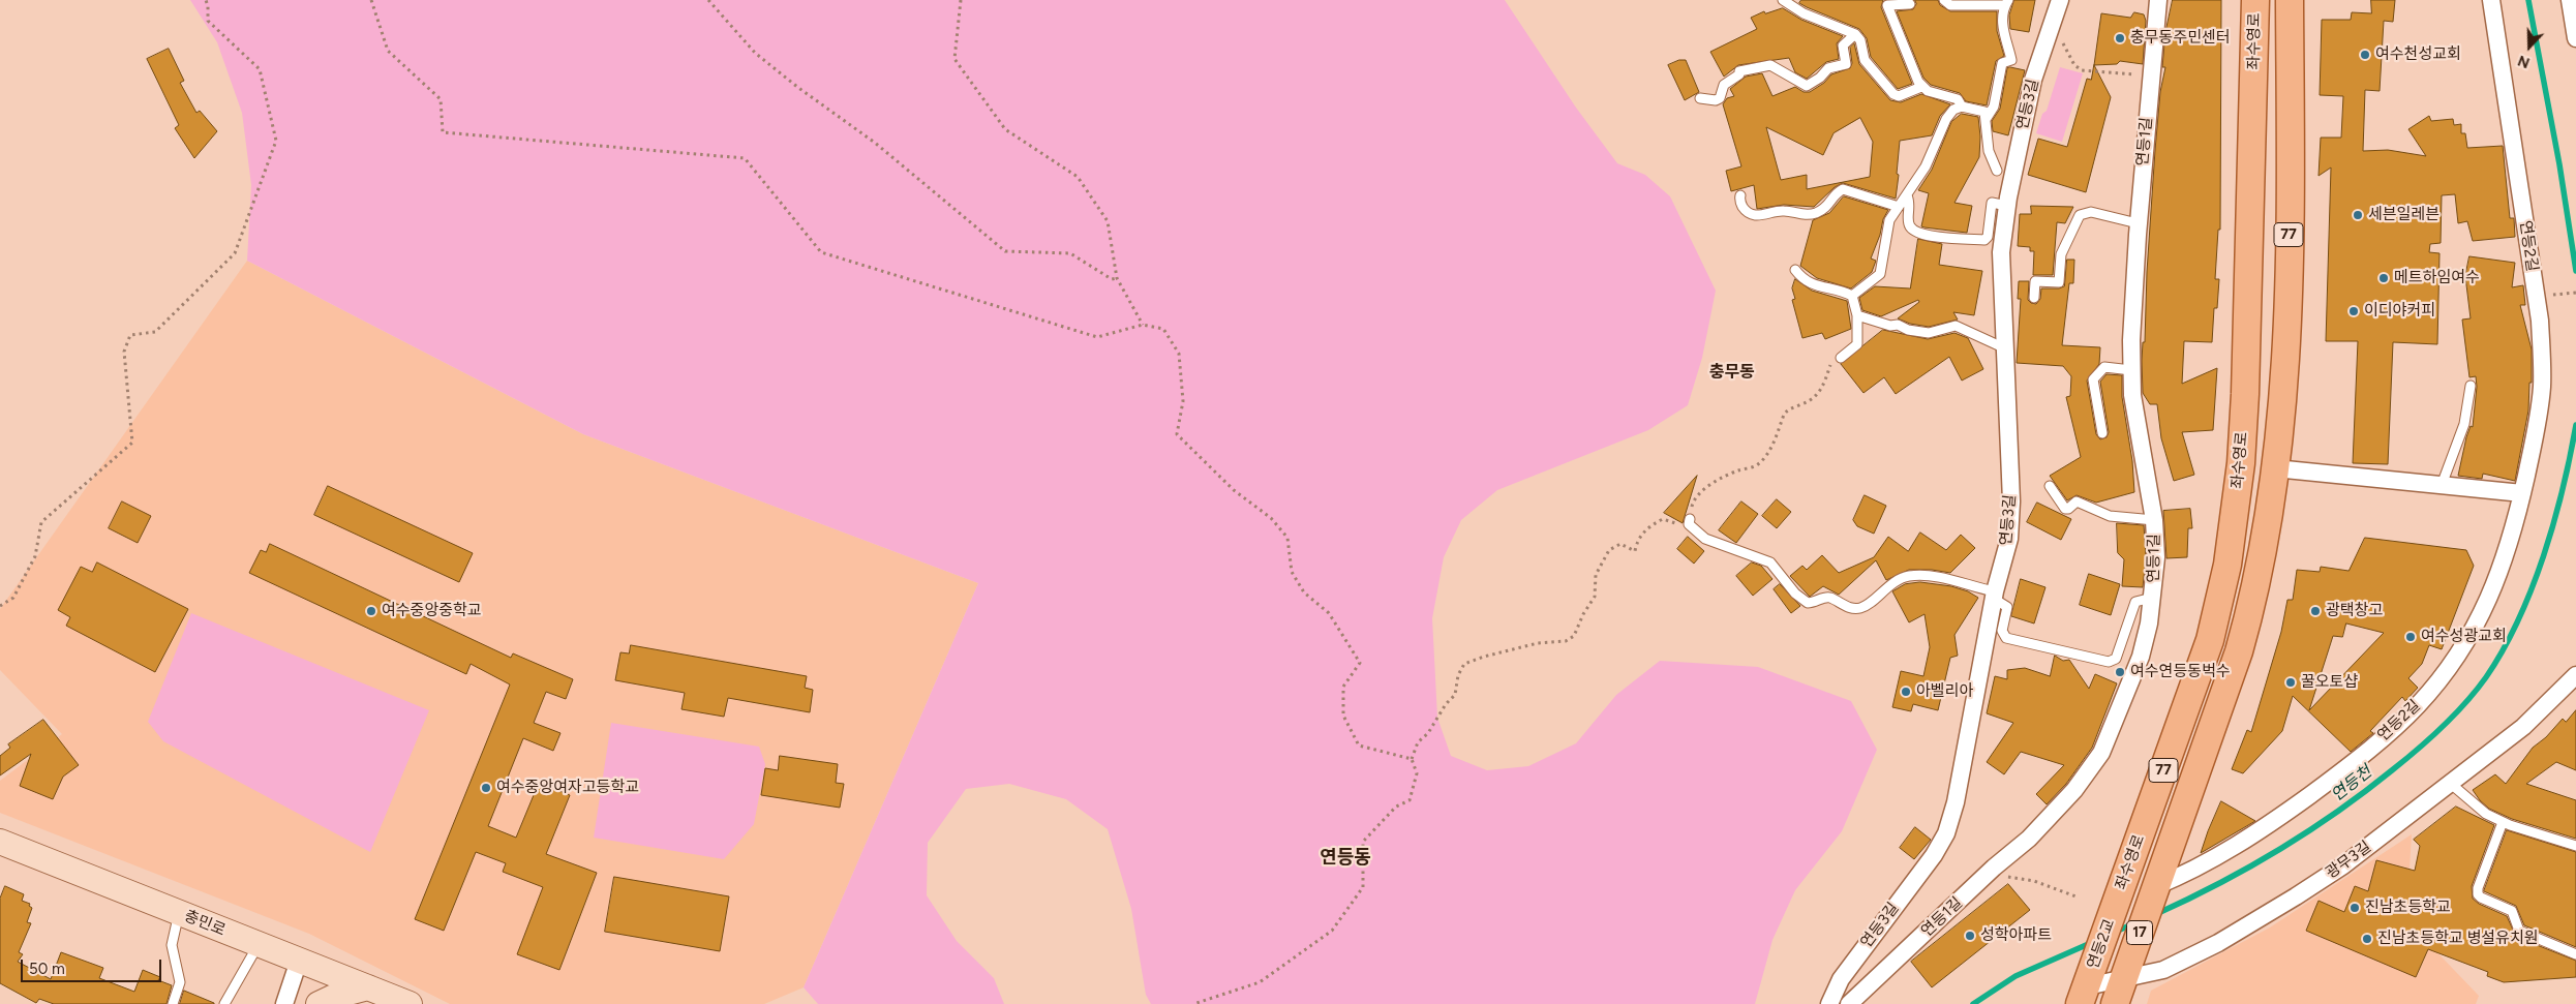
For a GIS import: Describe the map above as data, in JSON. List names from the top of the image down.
{
  "streets": {
    "main road": [
      "좌수영로",
      "77",
      "17",
      "연등2교"
    ],
    "street": [
      "연등3길",
      "연등1길",
      "연등2길",
      "광무3길",
      "충민로"
    ]
  },
  "crossings": [
    ["좌수영로", "연등2길"],
    ["좌수영로", "연등2교"],
    ["연등2길", "연등2교"],
    ["광무3길", "연등2교"]
  ],
  "districts": ["충무동", "연등동"],
  "water": ["연등천"],
  "places": [
    "충무동주민센터",
    "여수천성교회",
    "세븐일레븐",
    "메트하임여수",
    "이디야커피",
    "여수중앙중학교",
    "광택창고",
    "여수성광교회",
    "여수연등동벅수",
    "꿀오토샵",
    "아벨리아",
    "여수중앙여자고등학교",
    "진남초등학교",
    "성학아파트",
    "진남초등학교 병설유치원"
  ],
  "scale_bar": "50 m",
  "north": "bottom"
}
